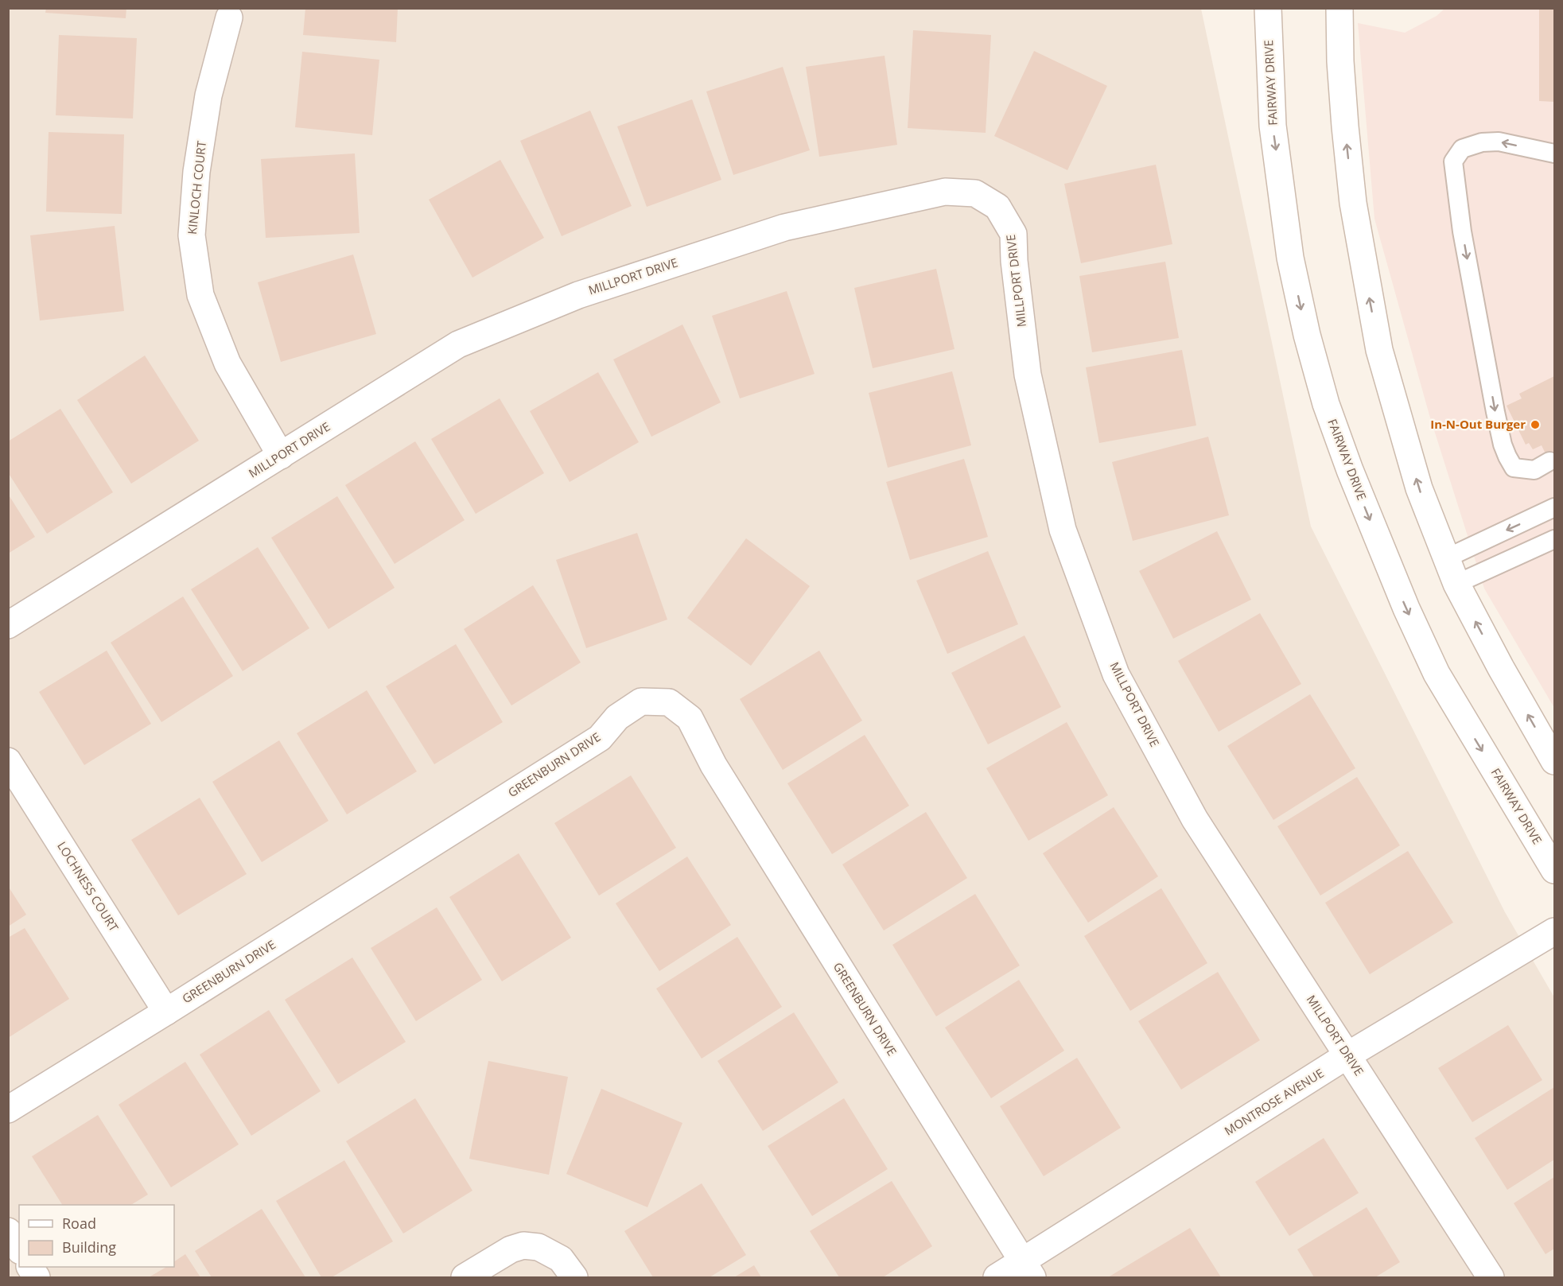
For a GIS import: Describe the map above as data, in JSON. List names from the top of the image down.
{
  "streets": {
    "street": [
      "FAIRWAY DRIVE",
      "KINLOCH COURT",
      "MILLPORT DRIVE",
      "GREENBURN DRIVE",
      "LOCHNESS COURT",
      "MONTROSE AVENUE"
    ]
  },
  "crossings": [
    ["KINLOCH COURT", "MILLPORT DRIVE"],
    ["MILLPORT DRIVE", "MONTROSE AVENUE"],
    ["GREENBURN DRIVE", "LOCHNESS COURT"],
    ["GREENBURN DRIVE", "MONTROSE AVENUE"]
  ],
  "places": ["In-N-Out Burger"],
  "legend": ["Road", "Building"]
}
